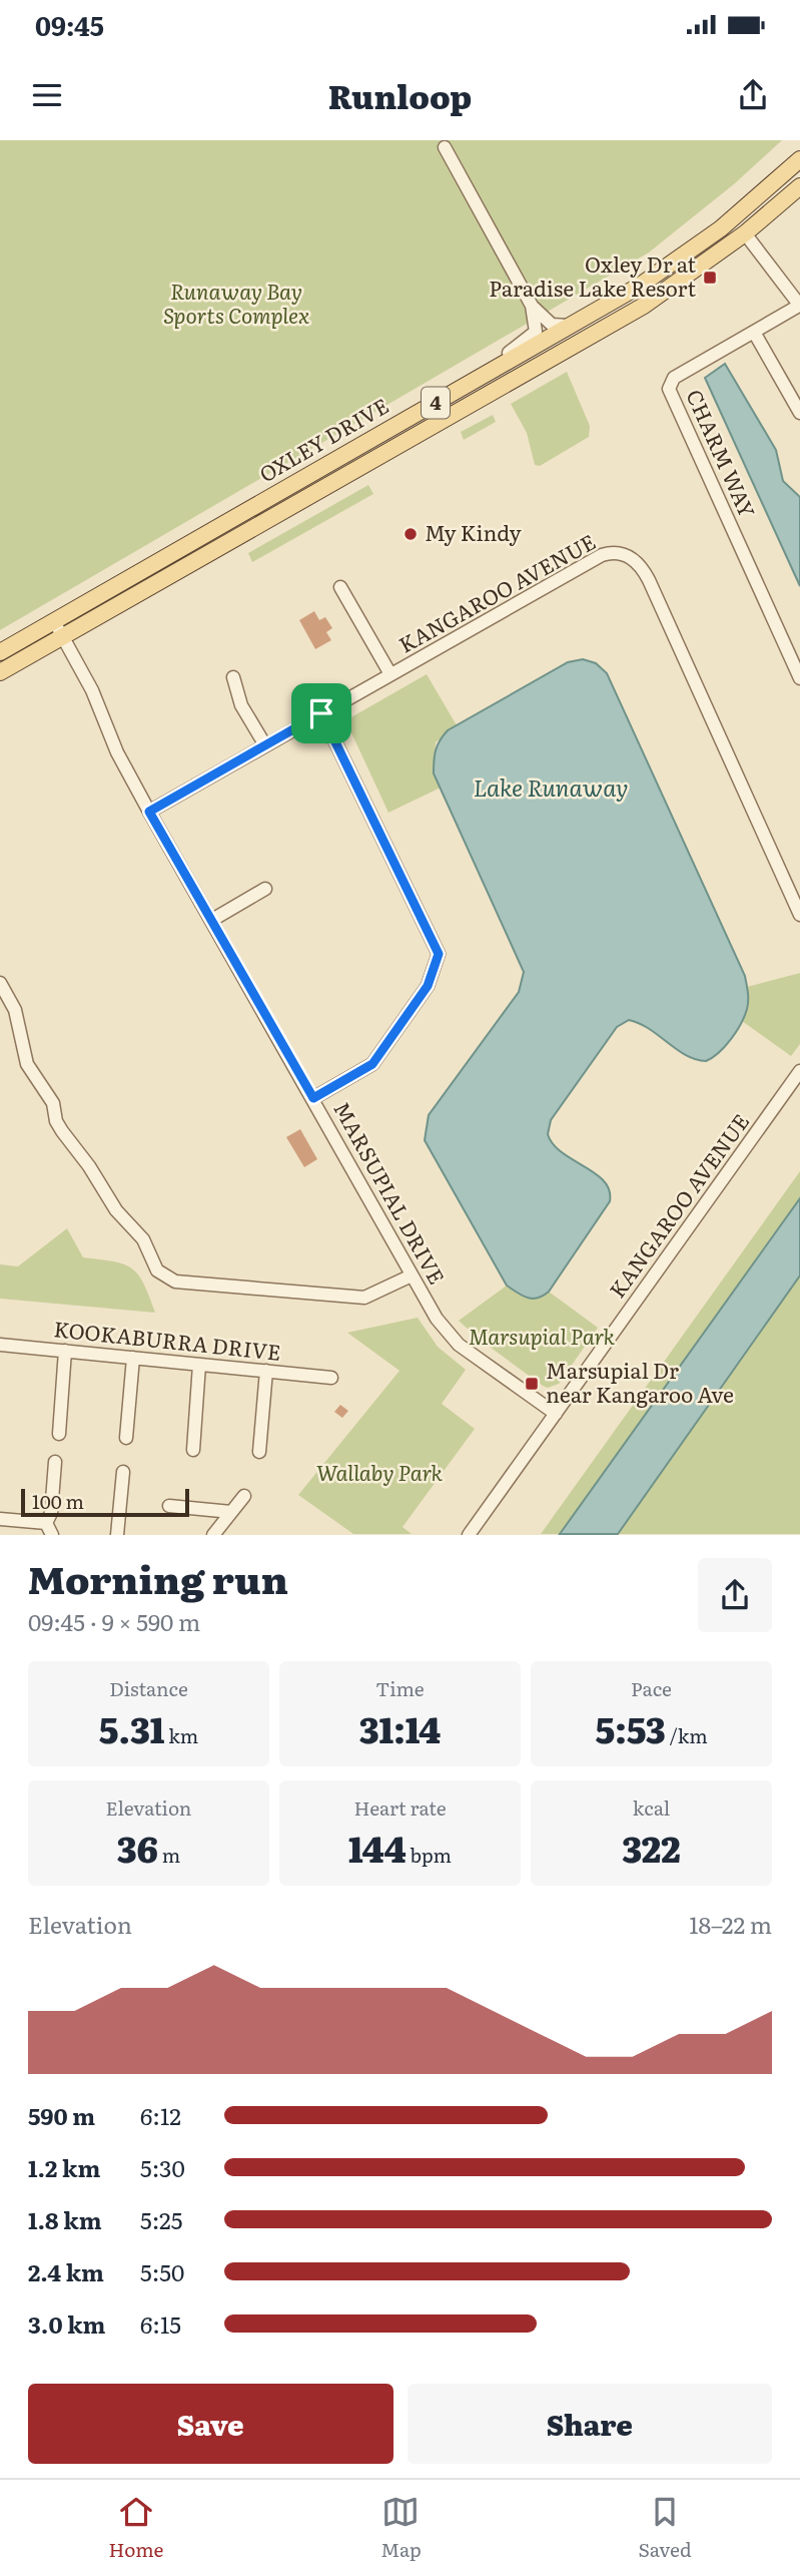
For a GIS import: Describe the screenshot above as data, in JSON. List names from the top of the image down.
{
  "streets": {
    "main road": ["4", "OXLEY DRIVE"],
    "street": [
      "CHARM WAY",
      "KANGAROO AVENUE",
      "MARSUPIAL DRIVE",
      "KOOKABURRA DRIVE"
    ]
  },
  "crossings": [
    ["OXLEY DRIVE", "MARSUPIAL DRIVE"],
    ["KANGAROO AVENUE", "MARSUPIAL DRIVE"]
  ],
  "water": ["Lake Runaway"],
  "parks": ["Runaway Bay Sports Complex", "Marsupial Park", "Wallaby Park"],
  "places": {
    "transit": ["Oxley Dr at Paradise Lake Resort", "Marsupial Dr near Kangaroo Ave"],
    "other": ["My Kindy"]
  },
  "scale_bar": "100 m",
  "page": {
    "status": "09:45",
    "header": "Runloop",
    "scale": "100 m",
    "heading": ["Morning run", "09:45 · 9 × 590 m"],
    "stats": [
      ["Distance", "5.31 km"],
      ["Time", "31:14"],
      ["Pace", "5:53 /km"],
      ["Elevation", "36 m"],
      ["Heart rate", "144 bpm"],
      ["kcal", "322"]
    ],
    "chart": ["Elevation", "18–22 m"],
    "list": [
      {
        "name": "590 m",
        "note": "6:12"
      },
      {
        "name": "1.2 km",
        "note": "5:30"
      },
      {
        "name": "1.8 km",
        "note": "5:25"
      },
      {
        "name": "2.4 km",
        "note": "5:50"
      },
      {
        "name": "3.0 km",
        "note": "6:15"
      }
    ],
    "buttons": ["Save", "Share"],
    "tabs": ["Home", "Map", "Saved"]
  }
}
